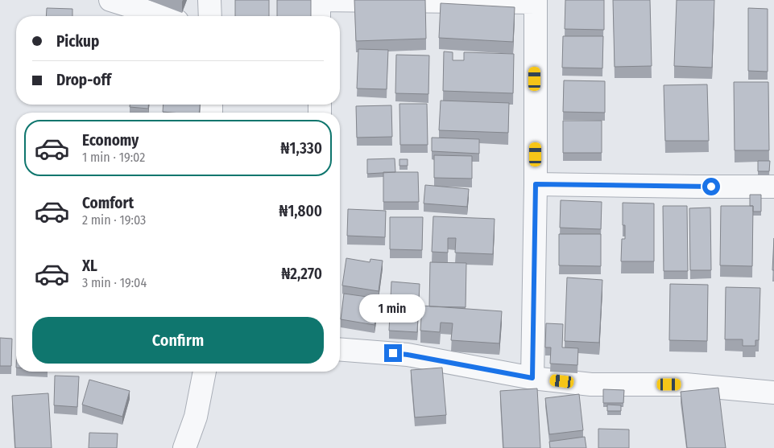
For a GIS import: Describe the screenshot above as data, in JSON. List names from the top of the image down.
{
  "page": {
    "banner": ["Pickup", "Drop-off"],
    "list": [
      {
        "name": "Economy",
        "note": "1 min · 19:02",
        "value": "₦1,330"
      },
      {
        "name": "Comfort",
        "note": "2 min · 19:03",
        "value": "₦1,800"
      },
      {
        "name": "XL",
        "note": "3 min · 19:04",
        "value": "₦2,270"
      }
    ],
    "bubble": "1 min",
    "buttons": "Confirm"
  }
}
